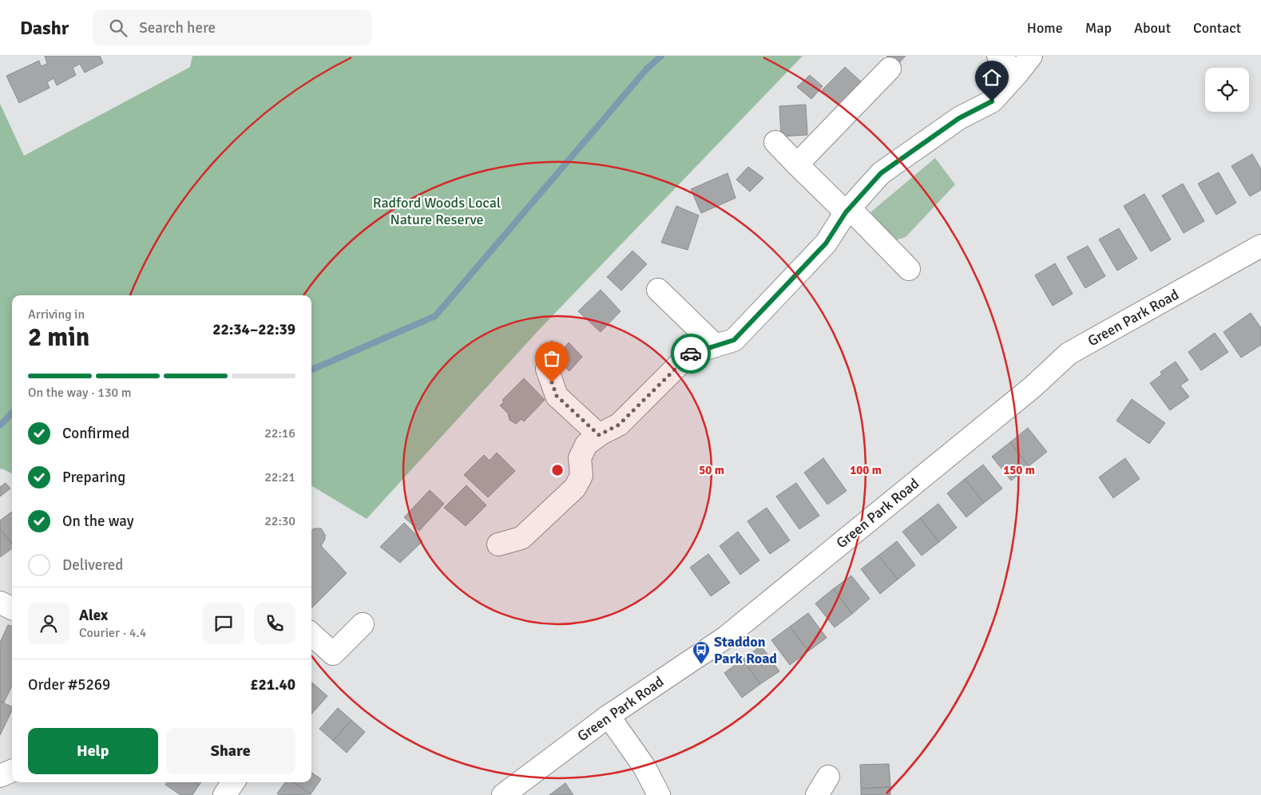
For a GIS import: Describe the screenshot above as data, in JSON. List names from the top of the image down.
{
  "streets": {
    "street": ["Green Park Road"]
  },
  "parks": ["Radford Woods Local Nature Reserve"],
  "places": {
    "bus stop": ["Staddon Park Road"]
  },
  "page": {
    "header": "Dashr",
    "search": "Search here",
    "nav": [
      "Home",
      "Map",
      "About",
      "Contact"
    ],
    "heading": ["2 min", "Arriving in", "22:34–22:39"],
    "panel": [
      "Alex",
      "Courier · 4.4",
      "Order #5269",
      "£21.40"
    ],
    "bar": "On the way · 130 m",
    "list": [
      ["Confirmed", "22:16"],
      ["Preparing", "22:21"],
      ["On the way", "22:30"],
      "Delivered"
    ],
    "buttons": ["Help", "Share"]
  },
  "rings": ["50 m", "100 m", "150 m"]
}
